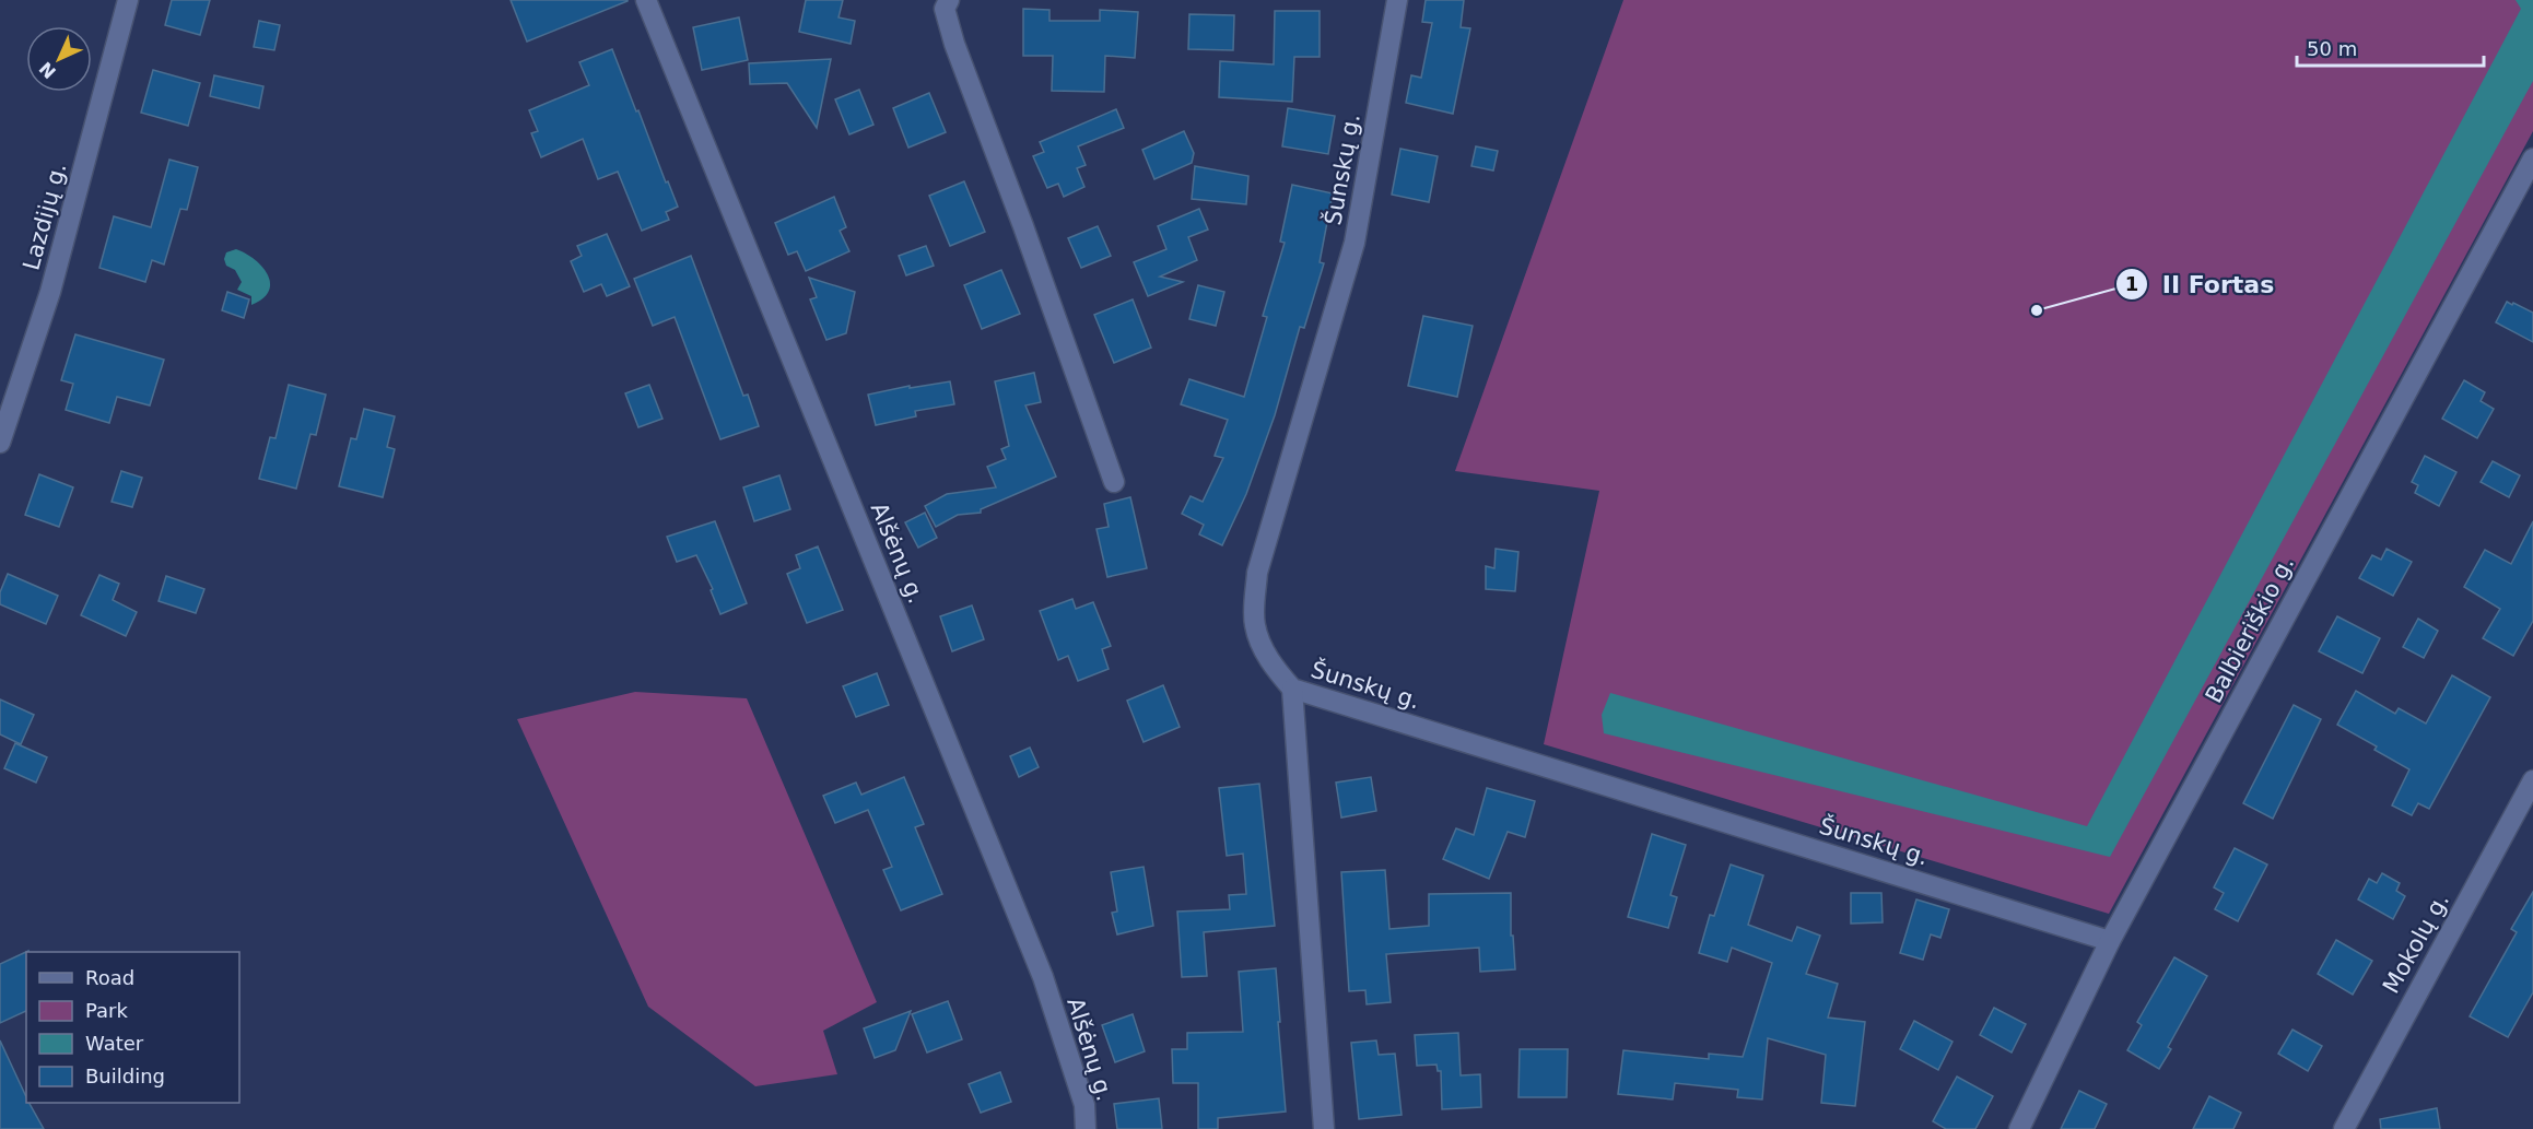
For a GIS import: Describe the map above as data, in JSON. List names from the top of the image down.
{
  "streets": {
    "street": [
      "Šunskų g.",
      "Lazdijų g.",
      "Alšėnų g.",
      "Balbieriškio g.",
      "Mokolų g."
    ]
  },
  "crossings": [
    ["Šunskų g.", "Balbieriškio g."]
  ],
  "places": ["II Fortas"],
  "legend": [
    "Road",
    "Park",
    "Water",
    "Building"
  ],
  "scale_bar": "50 m",
  "north": "bottom left"
}
